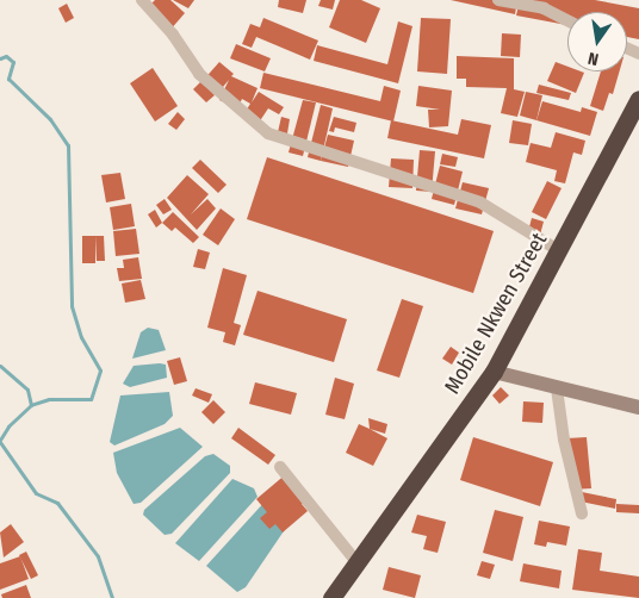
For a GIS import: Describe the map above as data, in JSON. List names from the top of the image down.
{
  "streets": {
    "highway": ["Mobile Nkwen Street"]
  },
  "north": "bottom"
}
